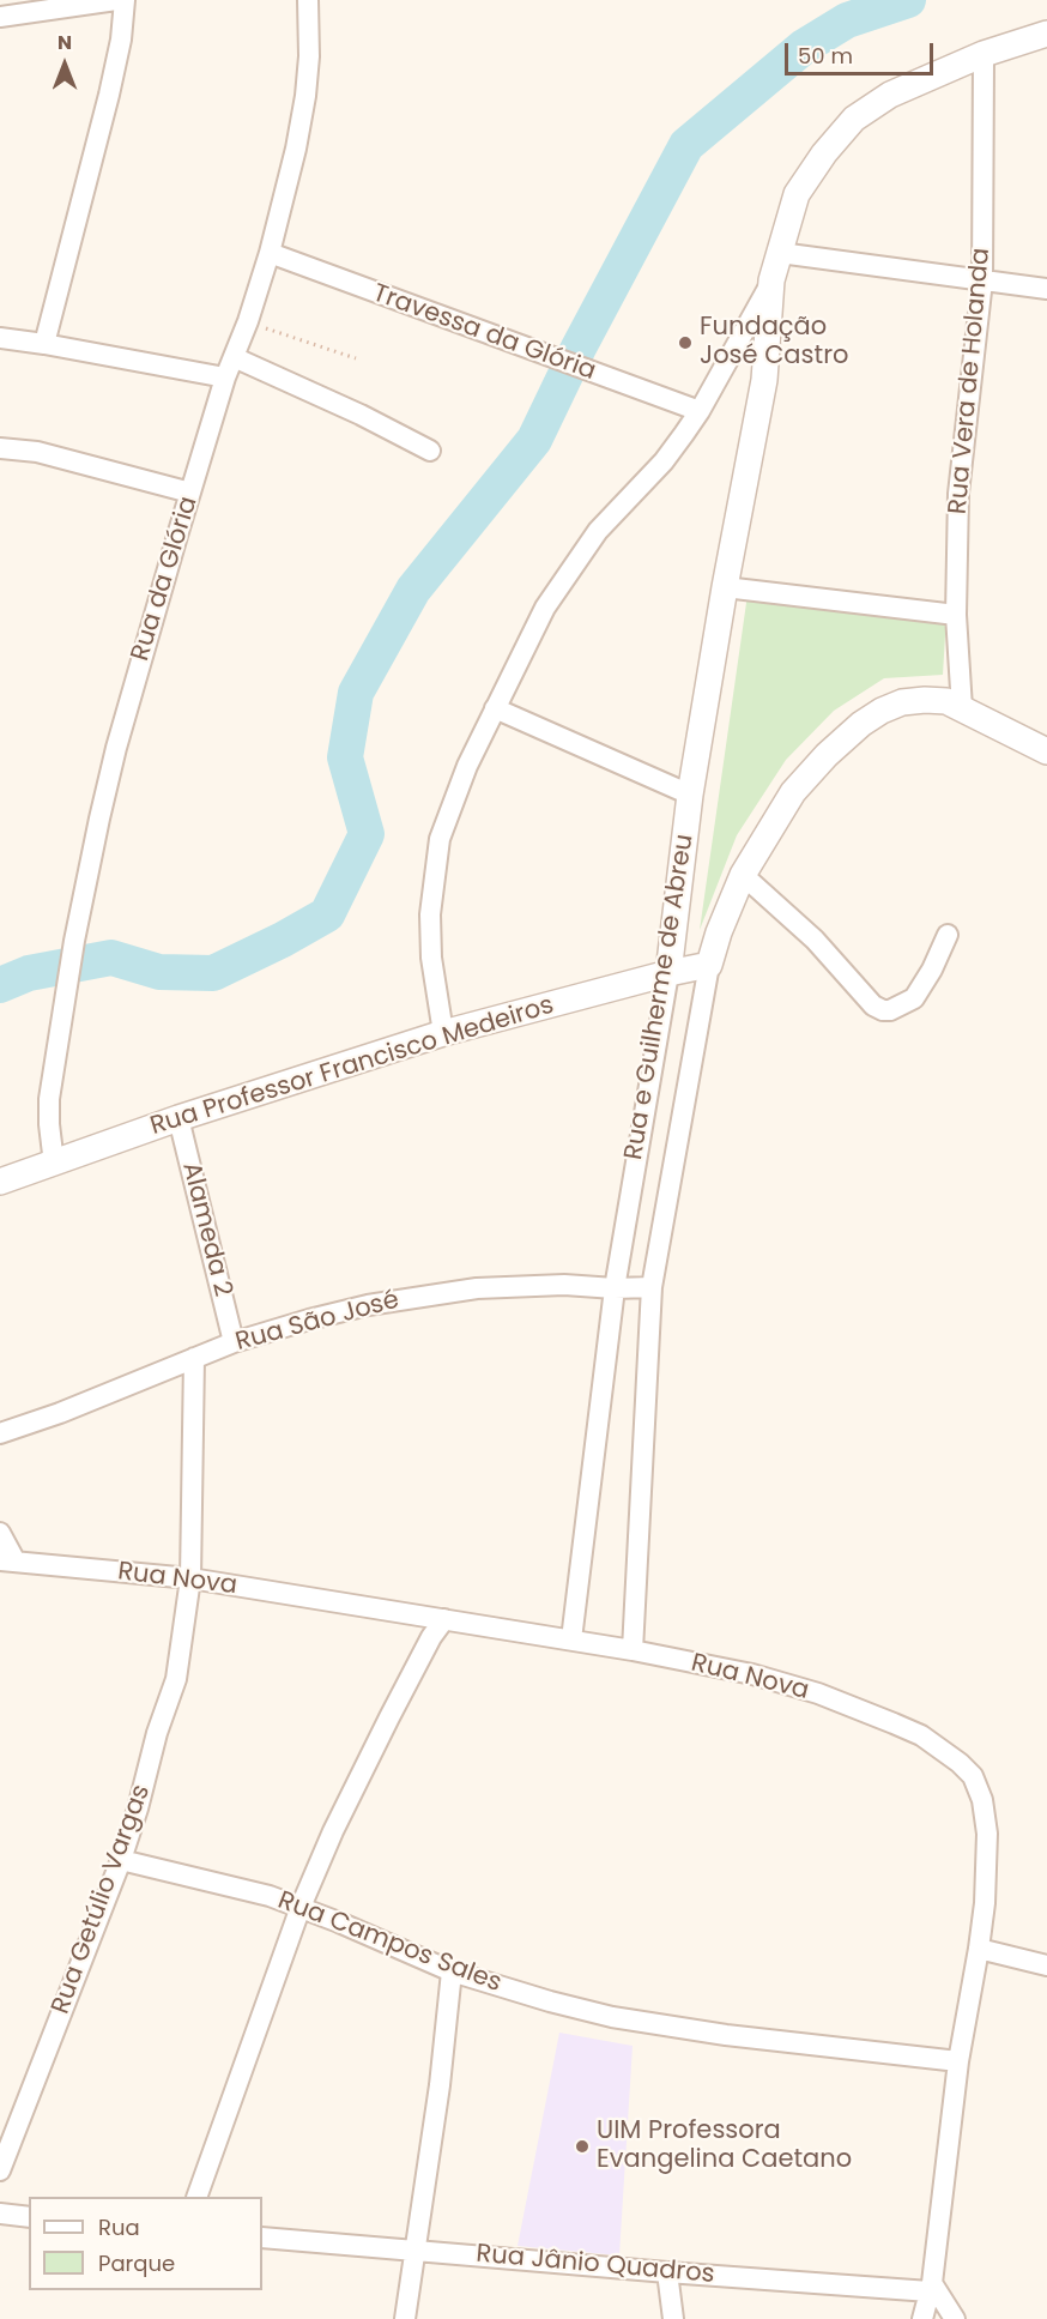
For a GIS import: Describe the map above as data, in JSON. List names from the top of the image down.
{
  "streets": {
    "street": [
      "Travessa da Glória",
      "Rua Vera de Holanda",
      "Rua da Glória",
      "Rua e Guilherme de Abreu",
      "Rua Professor Francisco Medeiros",
      "Alameda 2",
      "Rua São José",
      "Rua Nova",
      "Rua Getúlio Vargas",
      "Rua Campos Sales",
      "Rua Jânio Quadros"
    ]
  },
  "crossings": [
    ["Travessa da Glória", "Rua da Glória"],
    ["Rua Vera de Holanda", "Rua e Guilherme de Abreu"],
    ["Rua da Glória", "Rua Professor Francisco Medeiros"],
    ["Rua e Guilherme de Abreu", "Rua Professor Francisco Medeiros"],
    ["Rua e Guilherme de Abreu", "Rua São José"],
    ["Rua e Guilherme de Abreu", "Rua Nova"],
    ["Rua Professor Francisco Medeiros", "Alameda 2"],
    ["Alameda 2", "Rua São José"],
    ["Rua Nova", "Rua Getúlio Vargas"],
    ["Rua Nova", "Rua Campos Sales"],
    ["Rua Nova", "Rua Jânio Quadros"],
    ["Rua Getúlio Vargas", "Rua Campos Sales"]
  ],
  "places": ["Fundação José Castro", "UIM Professora Evangelina Caetano"],
  "legend": ["Rua", "Parque"],
  "scale_bar": "50 m",
  "north": "top"
}
